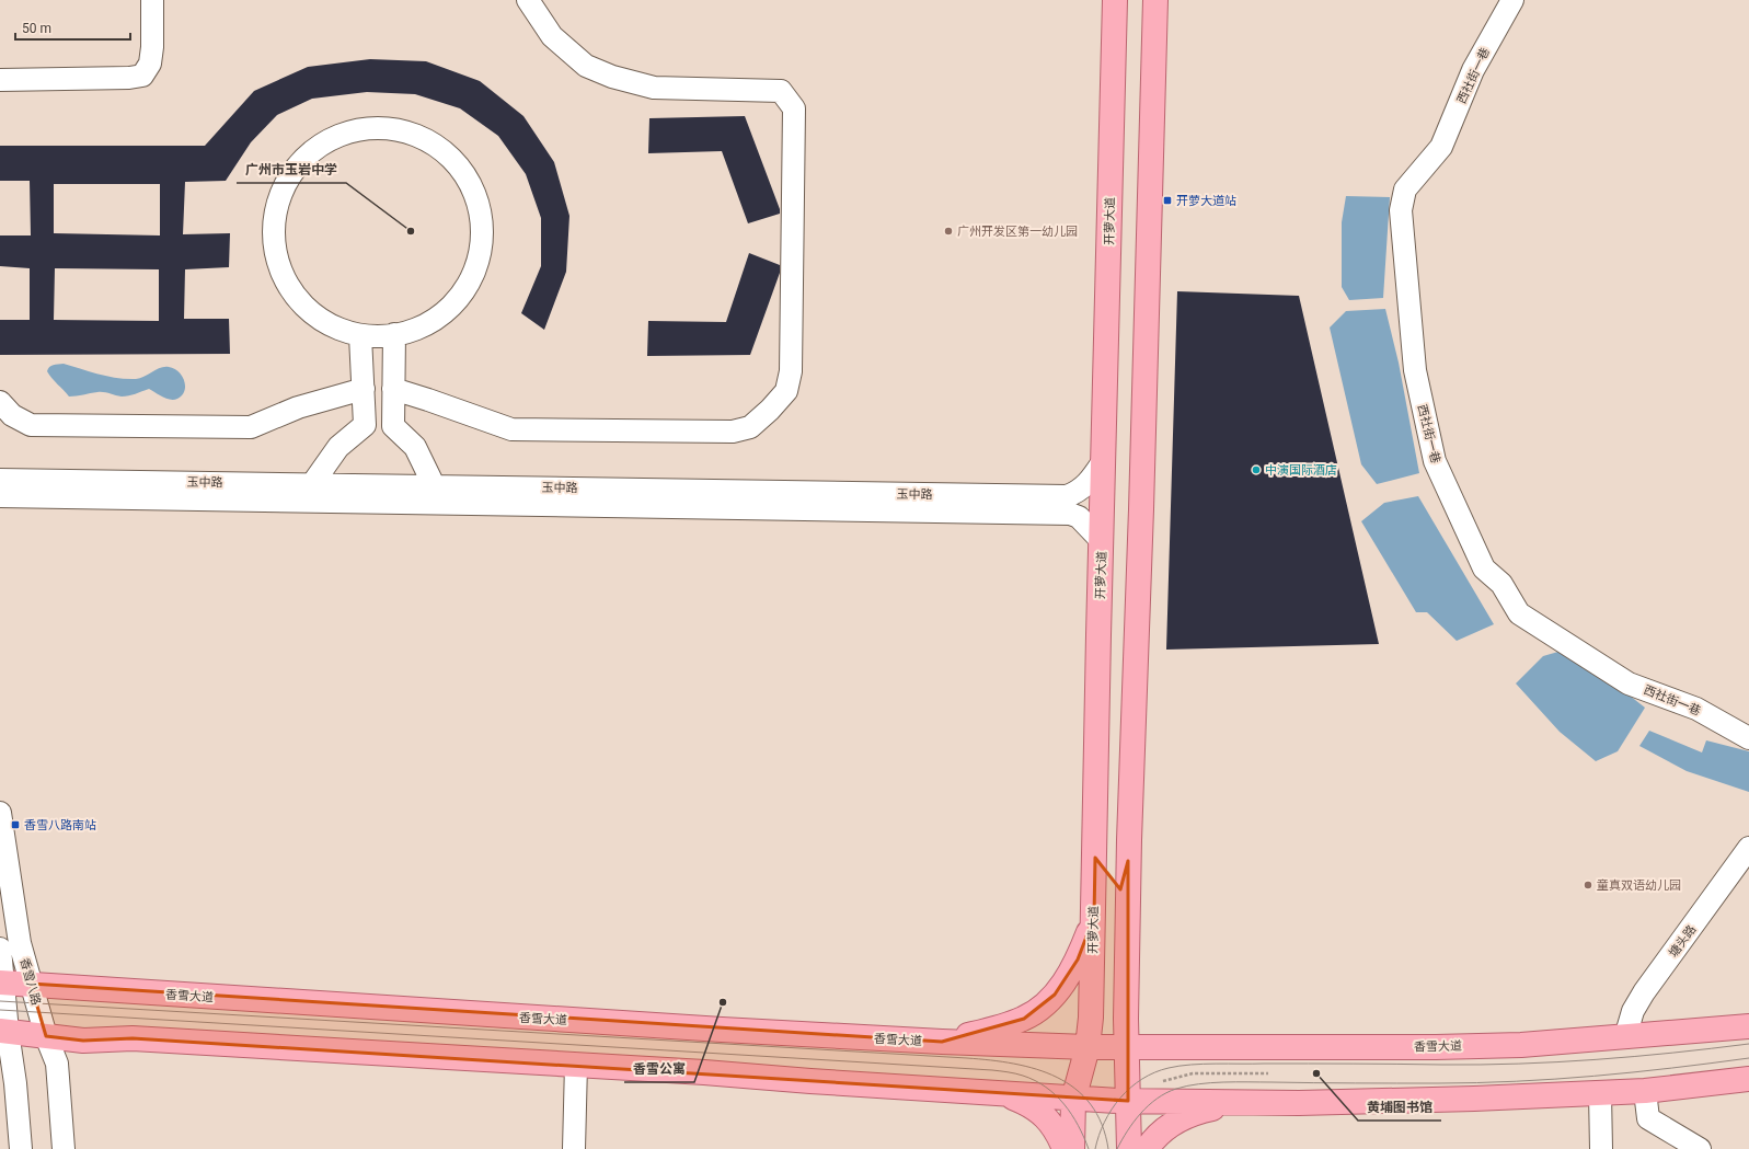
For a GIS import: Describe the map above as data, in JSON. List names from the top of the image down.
{
  "streets": {
    "main road": ["开萝大道", "香雪大道"],
    "street": [
      "西社街一巷",
      "玉中路",
      "塘头路",
      "香雪八路"
    ]
  },
  "crossings": [
    ["开萝大道", "玉中路"],
    ["开萝大道", "香雪大道"],
    ["塘头路", "香雪大道"],
    ["香雪八路", "香雪大道"]
  ],
  "places": {
    "transit": ["开萝大道站", "香雪八路南站"],
    "other": [
      "广州市玉岩中学",
      "广州开发区第一幼儿园",
      "中演国际酒店",
      "童真双语幼儿园",
      "香雪公寓",
      "黄埔图书馆"
    ]
  },
  "scale_bar": "50 m"
}
